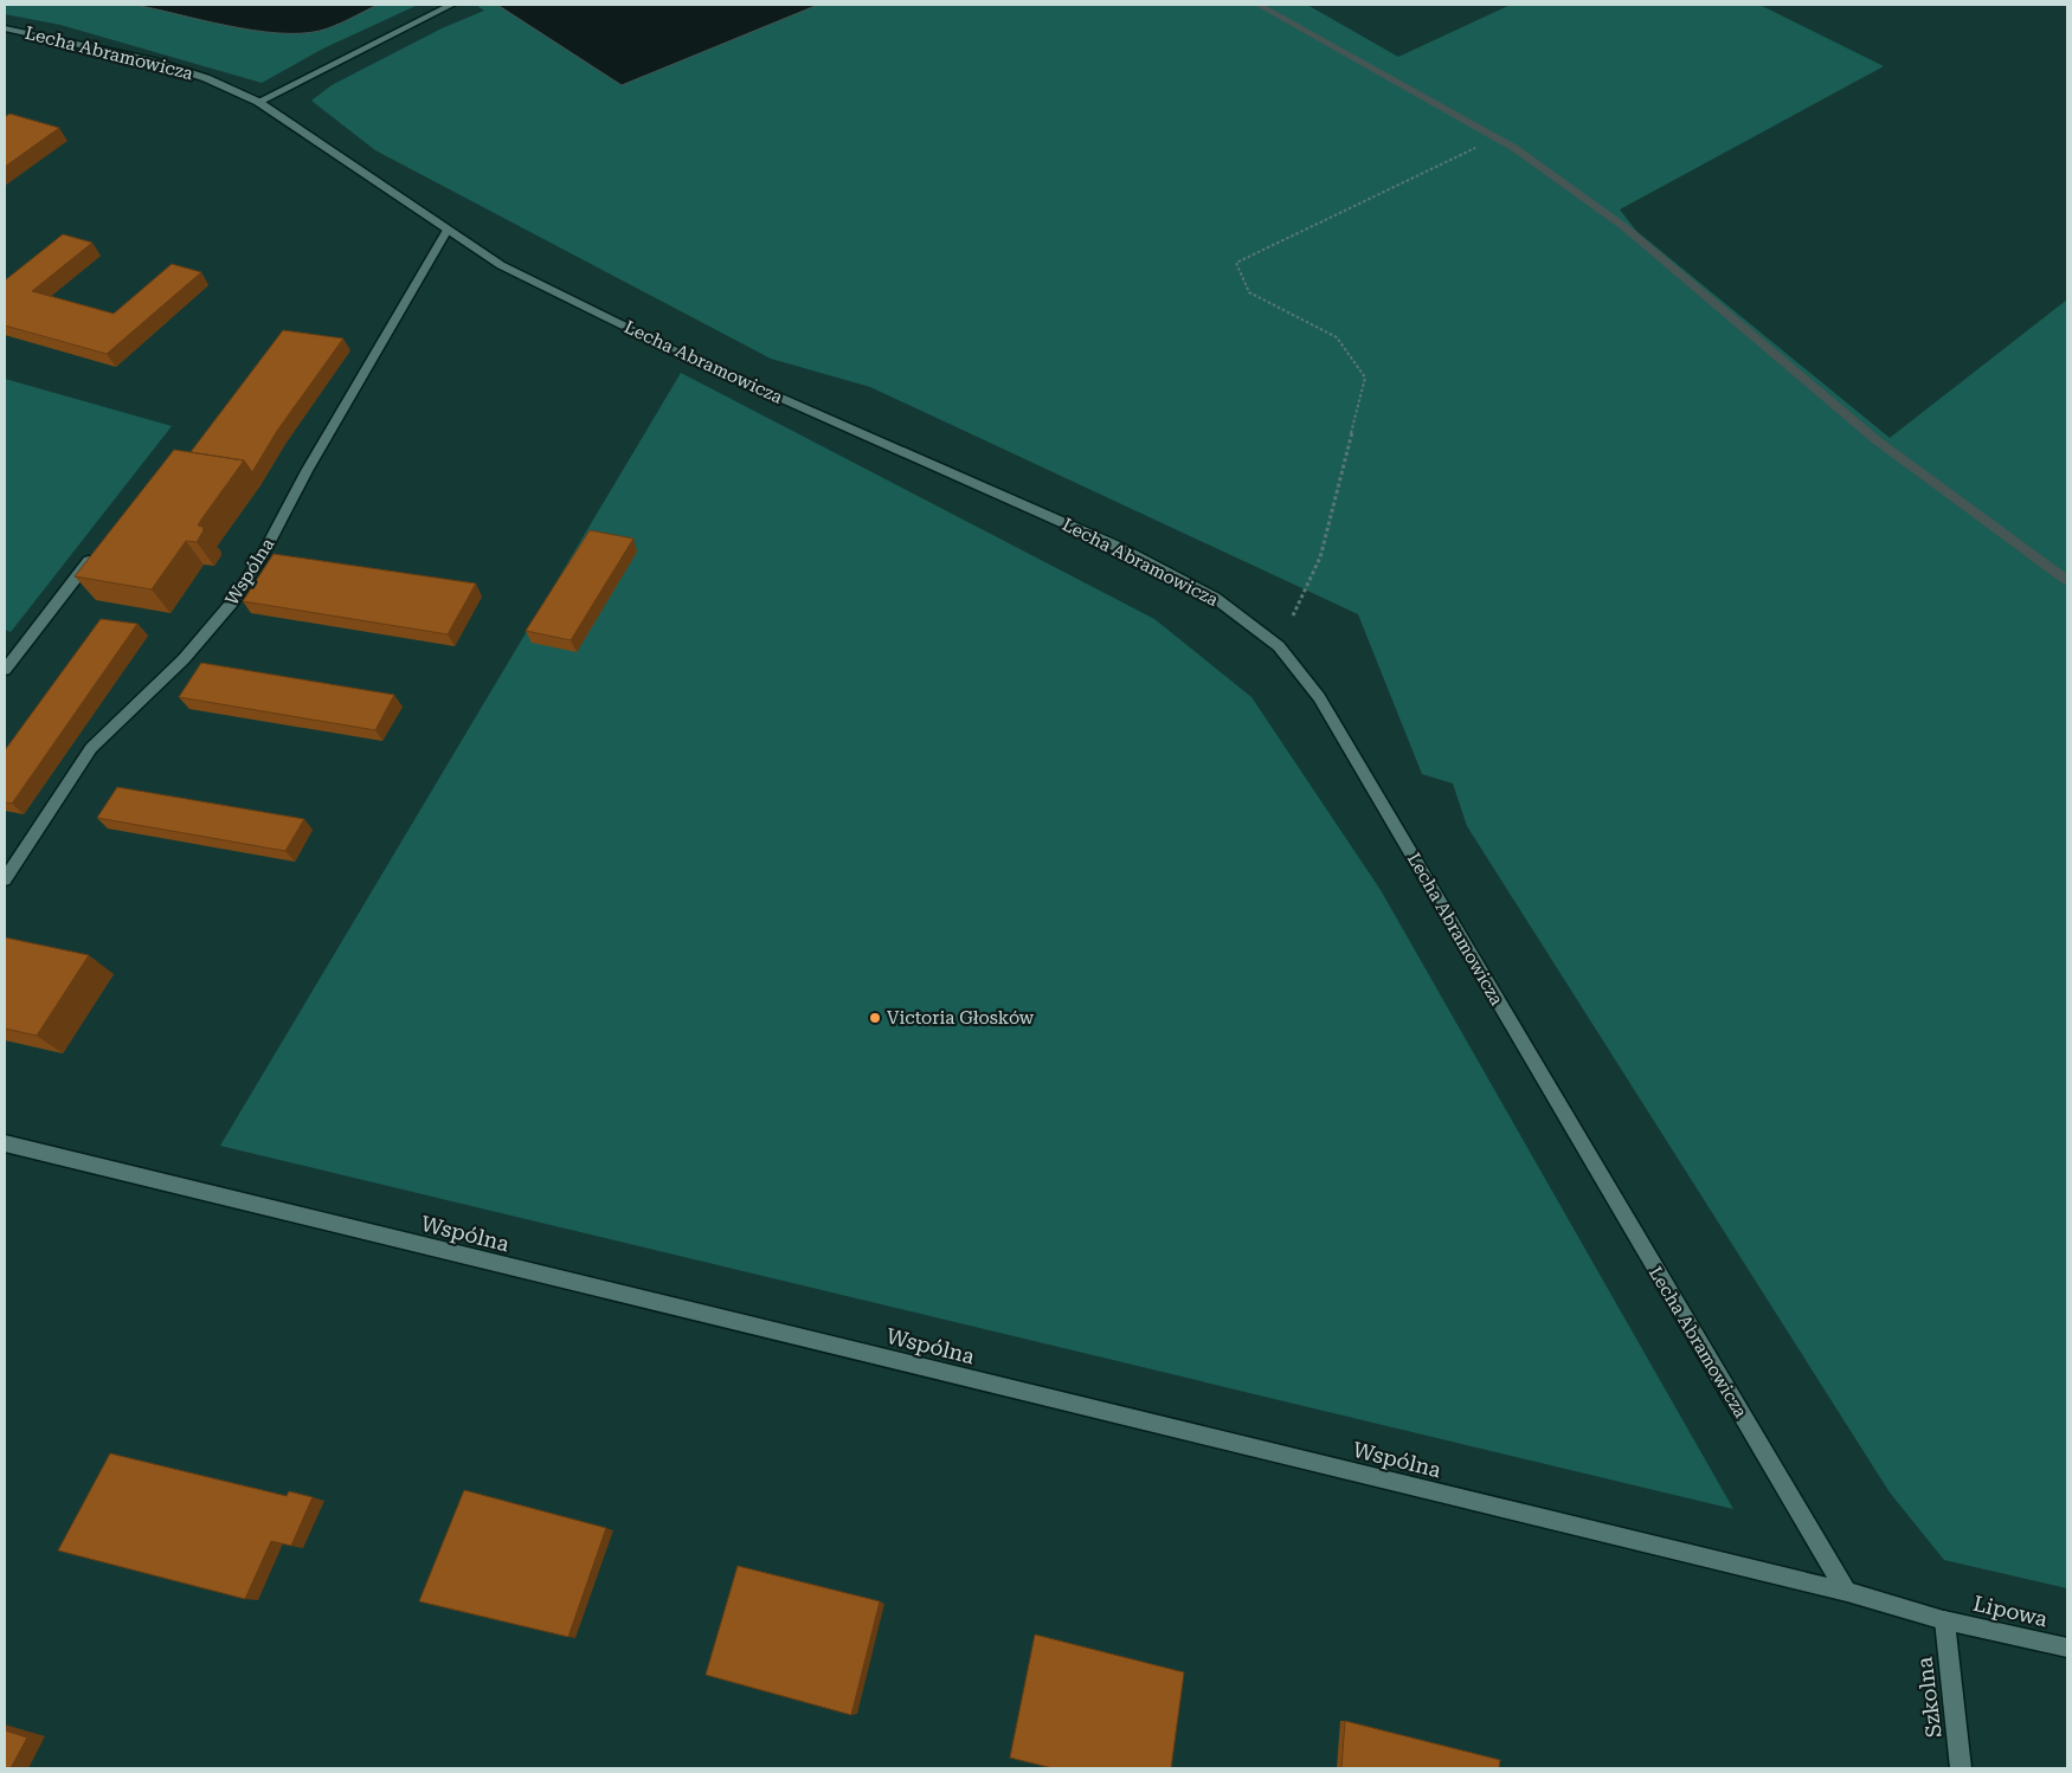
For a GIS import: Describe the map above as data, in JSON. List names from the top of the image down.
{
  "streets": {
    "street": [
      "Lecha Abramowicza",
      "Wspólna",
      "Lipowa",
      "Szkolna"
    ]
  },
  "crossings": [
    ["Lecha Abramowicza", "Wspólna"],
    ["Lipowa", "Szkolna"]
  ],
  "places": ["Victoria Głosków"]
}
